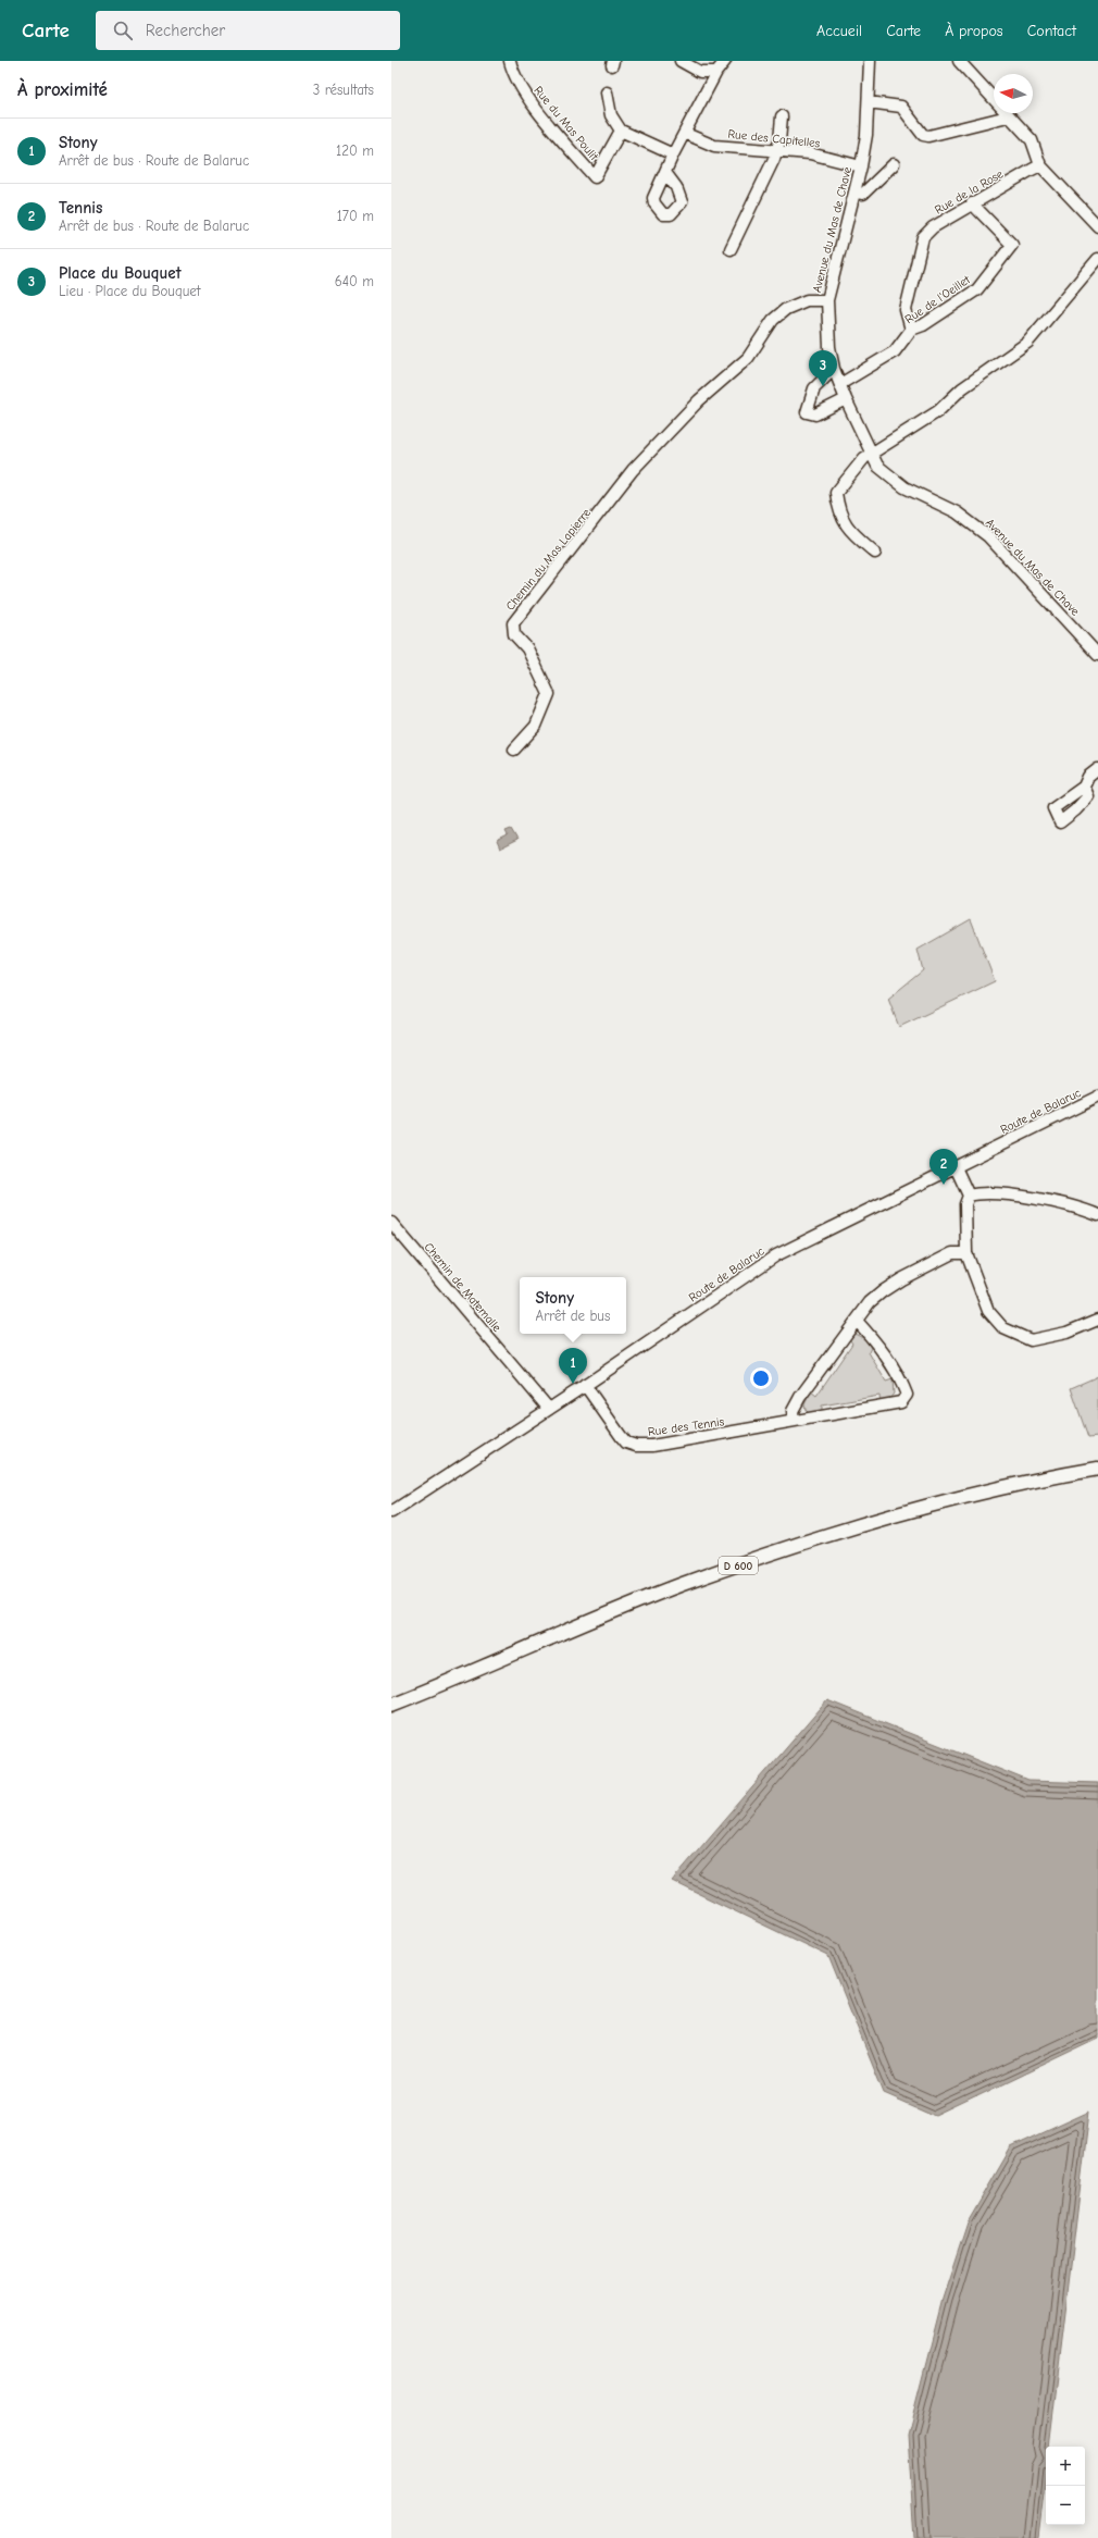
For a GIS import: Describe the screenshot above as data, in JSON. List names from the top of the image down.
{
  "streets": {
    "main road": ["D 600"],
    "street": [
      "Rue du Mas Poulit",
      "Rue des Capitelles",
      "Rue de la Rose",
      "Avenue du Mas de Chave",
      "Rue de l'Oeillet",
      "Chemin du Mas Lapierre",
      "Route de Balaruc",
      "Chemin de Matemalle",
      "Rue des Tennis"
    ]
  },
  "crossings": [
    ["Rue des Capitelles", "Avenue du Mas de Chave"],
    ["Rue de la Rose", "Rue de l'Oeillet"],
    ["Avenue du Mas de Chave", "Rue de l'Oeillet"],
    ["Avenue du Mas de Chave", "Chemin du Mas Lapierre"],
    ["Route de Balaruc", "Chemin de Matemalle"],
    ["Route de Balaruc", "Rue des Tennis"]
  ],
  "north": "left",
  "page": {
    "header": "Carte",
    "search": "Rechercher",
    "nav": [
      "Accueil",
      "Carte",
      "À propos",
      "Contact"
    ],
    "heading": ["À proximité", "3 résultats"],
    "list": [
      {
        "mark": "1",
        "name": "Stony",
        "note": "Arrêt de bus · Route de Balaruc",
        "value": "120 m"
      },
      {
        "mark": "2",
        "name": "Tennis",
        "note": "Arrêt de bus · Route de Balaruc",
        "value": "170 m"
      },
      {
        "mark": "3",
        "name": "Place du Bouquet",
        "note": "Lieu · Place du Bouquet",
        "value": "640 m"
      }
    ],
    "pins": ["3", "2", "1"],
    "popup": ["Stony", "Arrêt de bus"],
    "map_buttons": ["+", "−"]
  }
}
